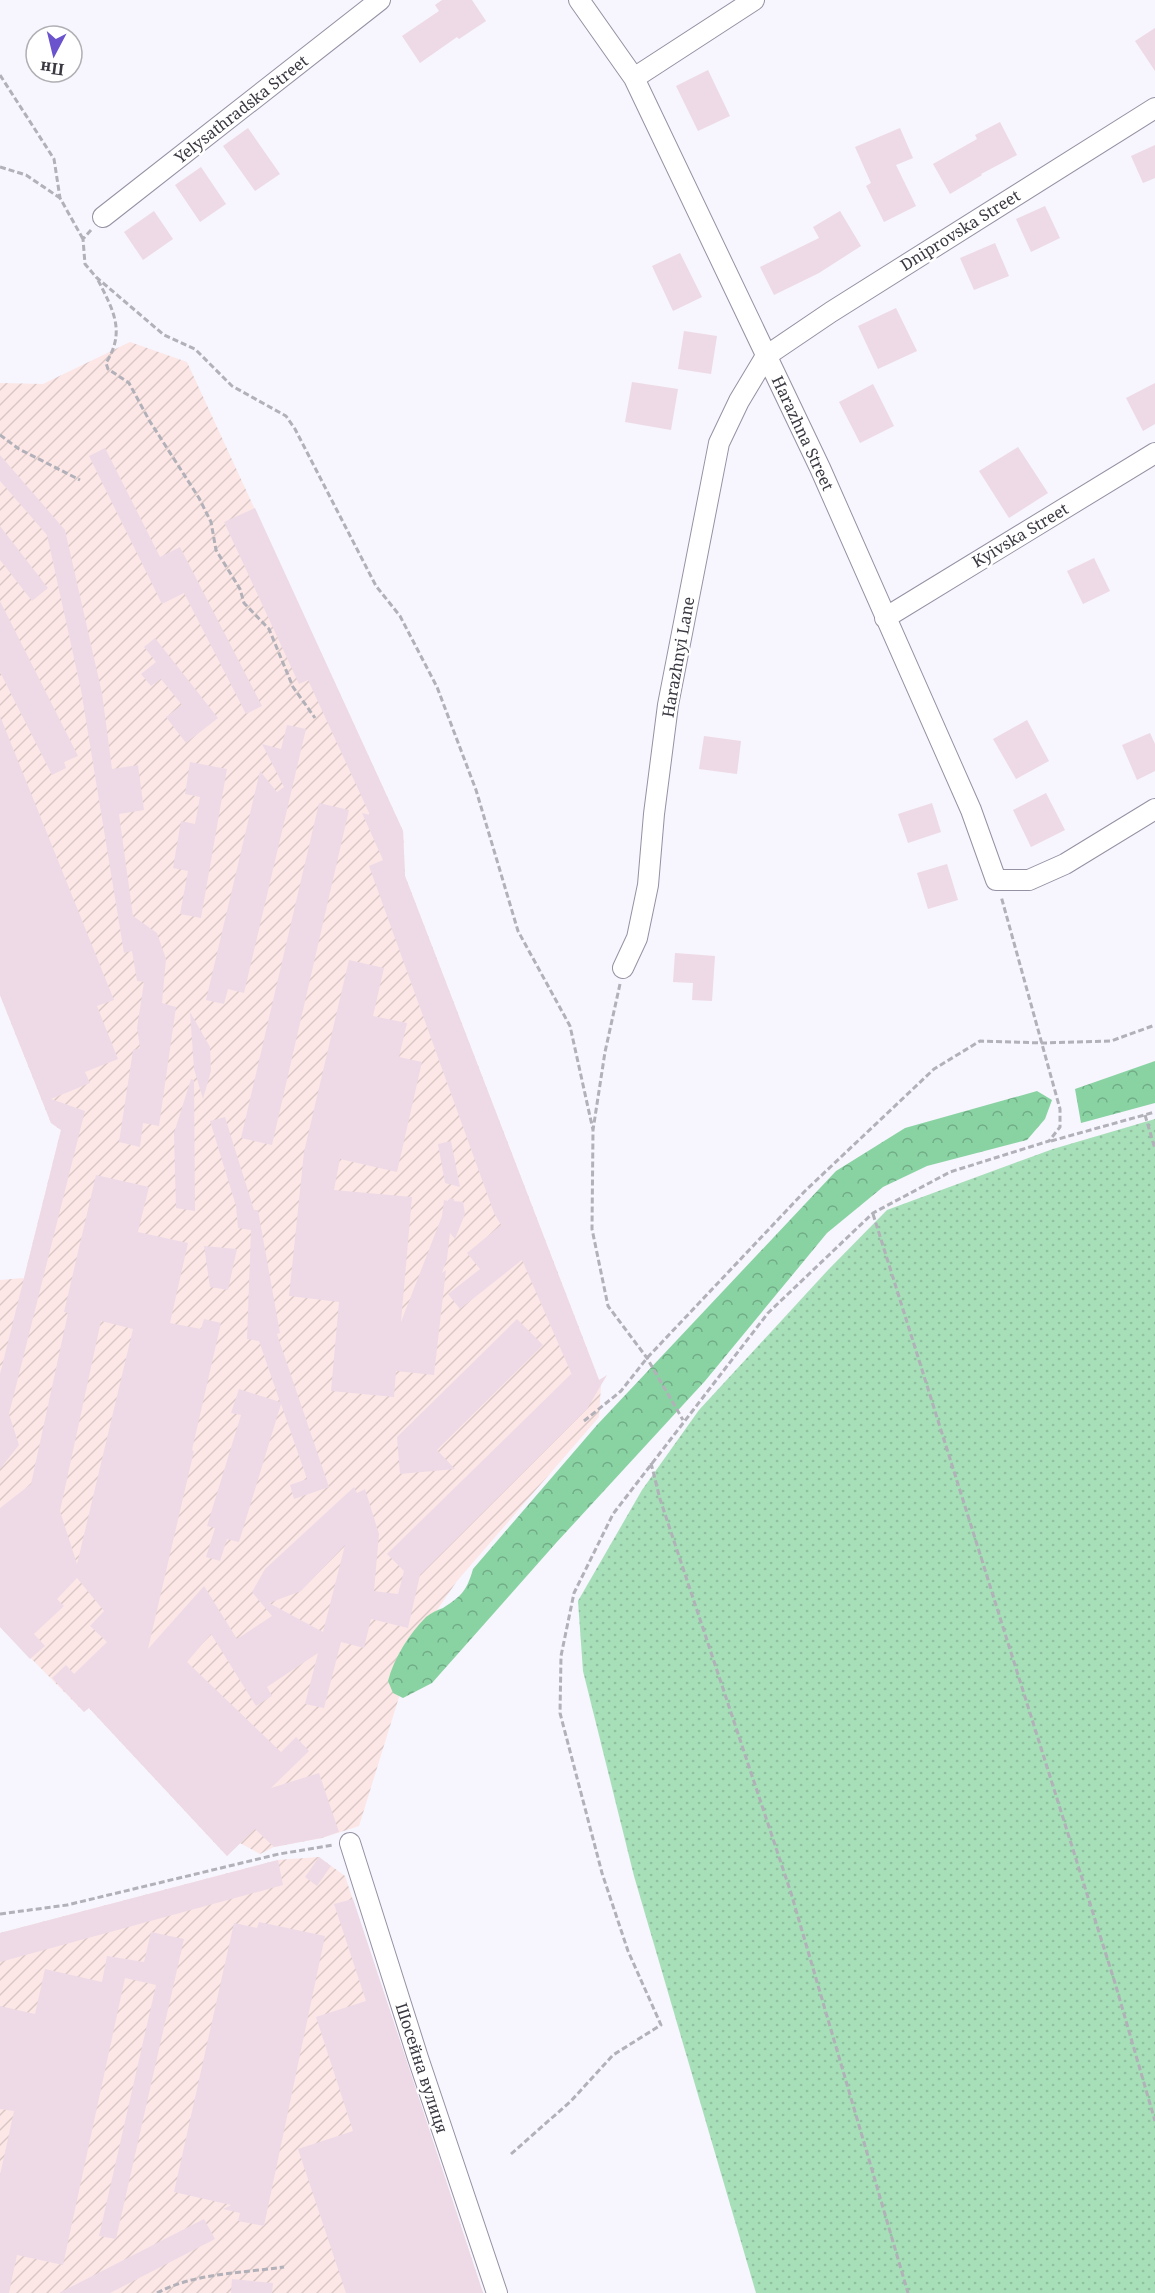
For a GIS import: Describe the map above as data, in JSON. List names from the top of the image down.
{
  "streets": {
    "street": [
      "Yelysathradska Street",
      "Dniprovska Street",
      "Harazhna Street",
      "Kyivska Street",
      "Harazhnyi Lane",
      "Шосейна вулиця"
    ]
  },
  "crossings": [
    ["Dniprovska Street", "Harazhna Street"],
    ["Dniprovska Street", "Harazhnyi Lane"],
    ["Harazhna Street", "Kyivska Street"],
    ["Harazhna Street", "Harazhnyi Lane"]
  ],
  "north": "bottom"
}
